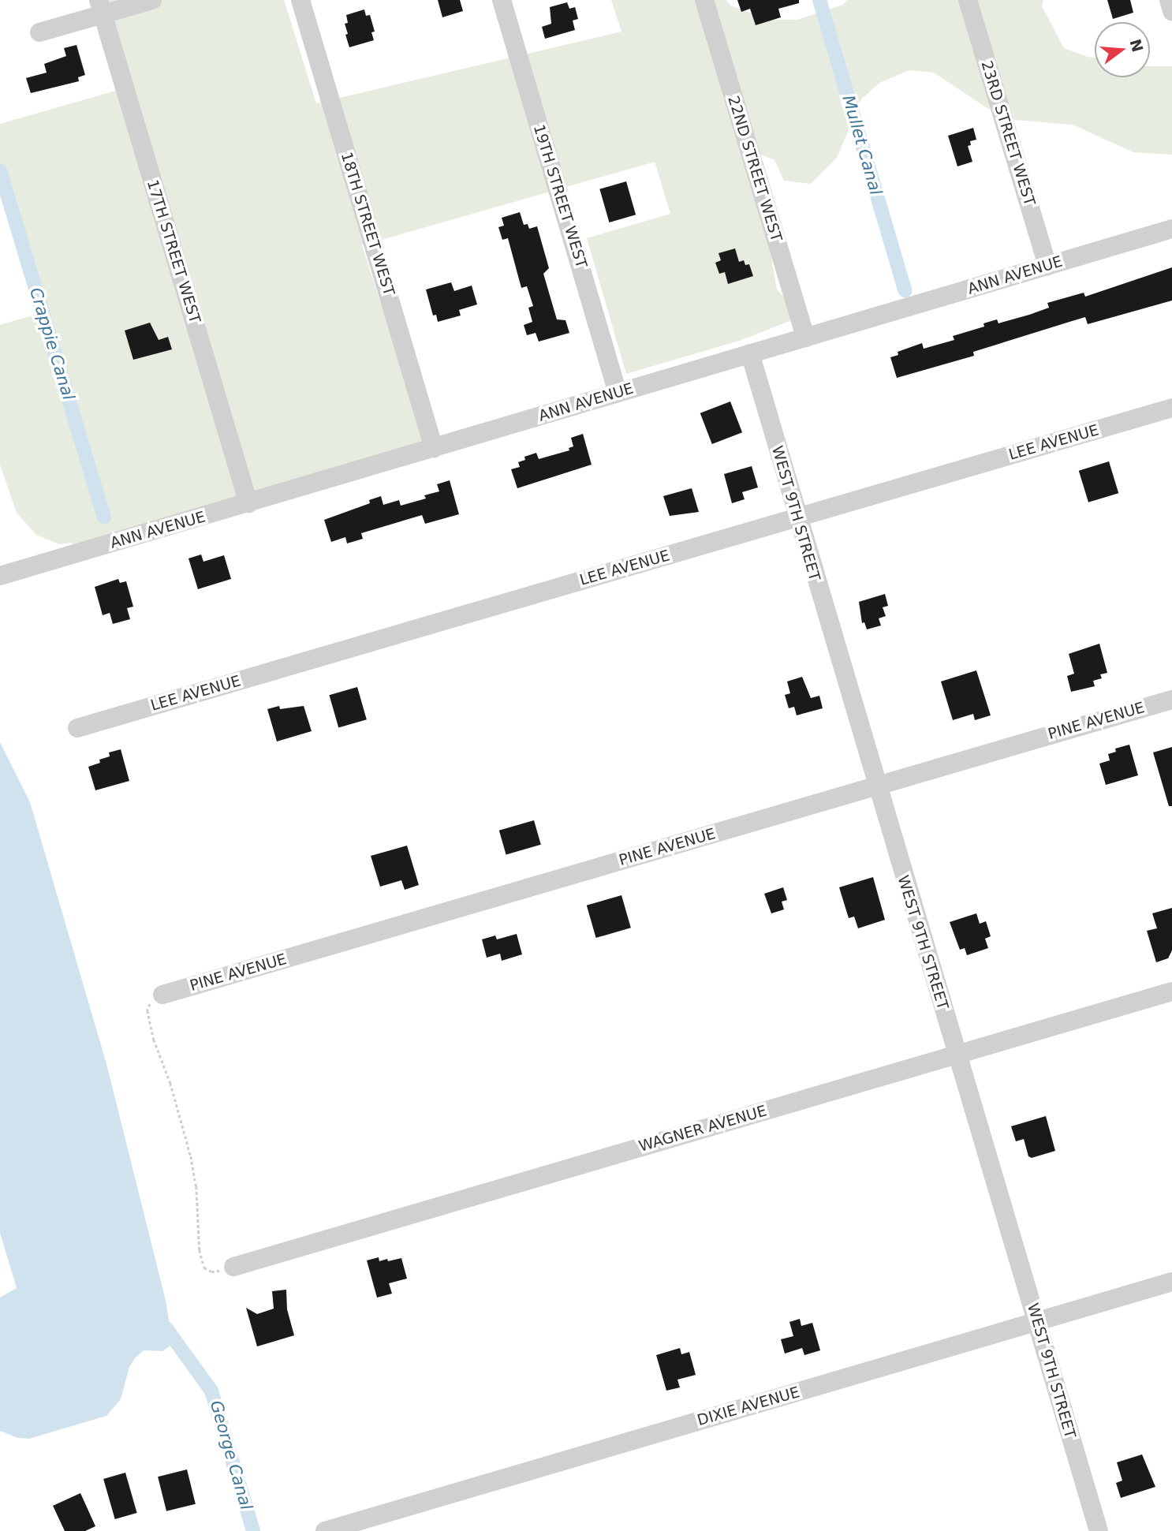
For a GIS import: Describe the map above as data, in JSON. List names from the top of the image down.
{
  "streets": {
    "street": [
      "23RD STREET WEST",
      "22ND STREET WEST",
      "19TH STREET WEST",
      "18TH STREET WEST",
      "17TH STREET WEST",
      "ANN AVENUE",
      "LEE AVENUE",
      "WEST 9TH STREET",
      "PINE AVENUE",
      "WAGNER AVENUE",
      "DIXIE AVENUE"
    ]
  },
  "crossings": [
    ["23RD STREET WEST", "ANN AVENUE"],
    ["22ND STREET WEST", "ANN AVENUE"],
    ["19TH STREET WEST", "ANN AVENUE"],
    ["18TH STREET WEST", "ANN AVENUE"],
    ["17TH STREET WEST", "ANN AVENUE"],
    ["ANN AVENUE", "WEST 9TH STREET"],
    ["LEE AVENUE", "WEST 9TH STREET"],
    ["WEST 9TH STREET", "PINE AVENUE"],
    ["WEST 9TH STREET", "WAGNER AVENUE"],
    ["WEST 9TH STREET", "DIXIE AVENUE"]
  ],
  "water": ["Mullet Canal", "Crappie Canal", "George Canal"],
  "north": "right"
}
